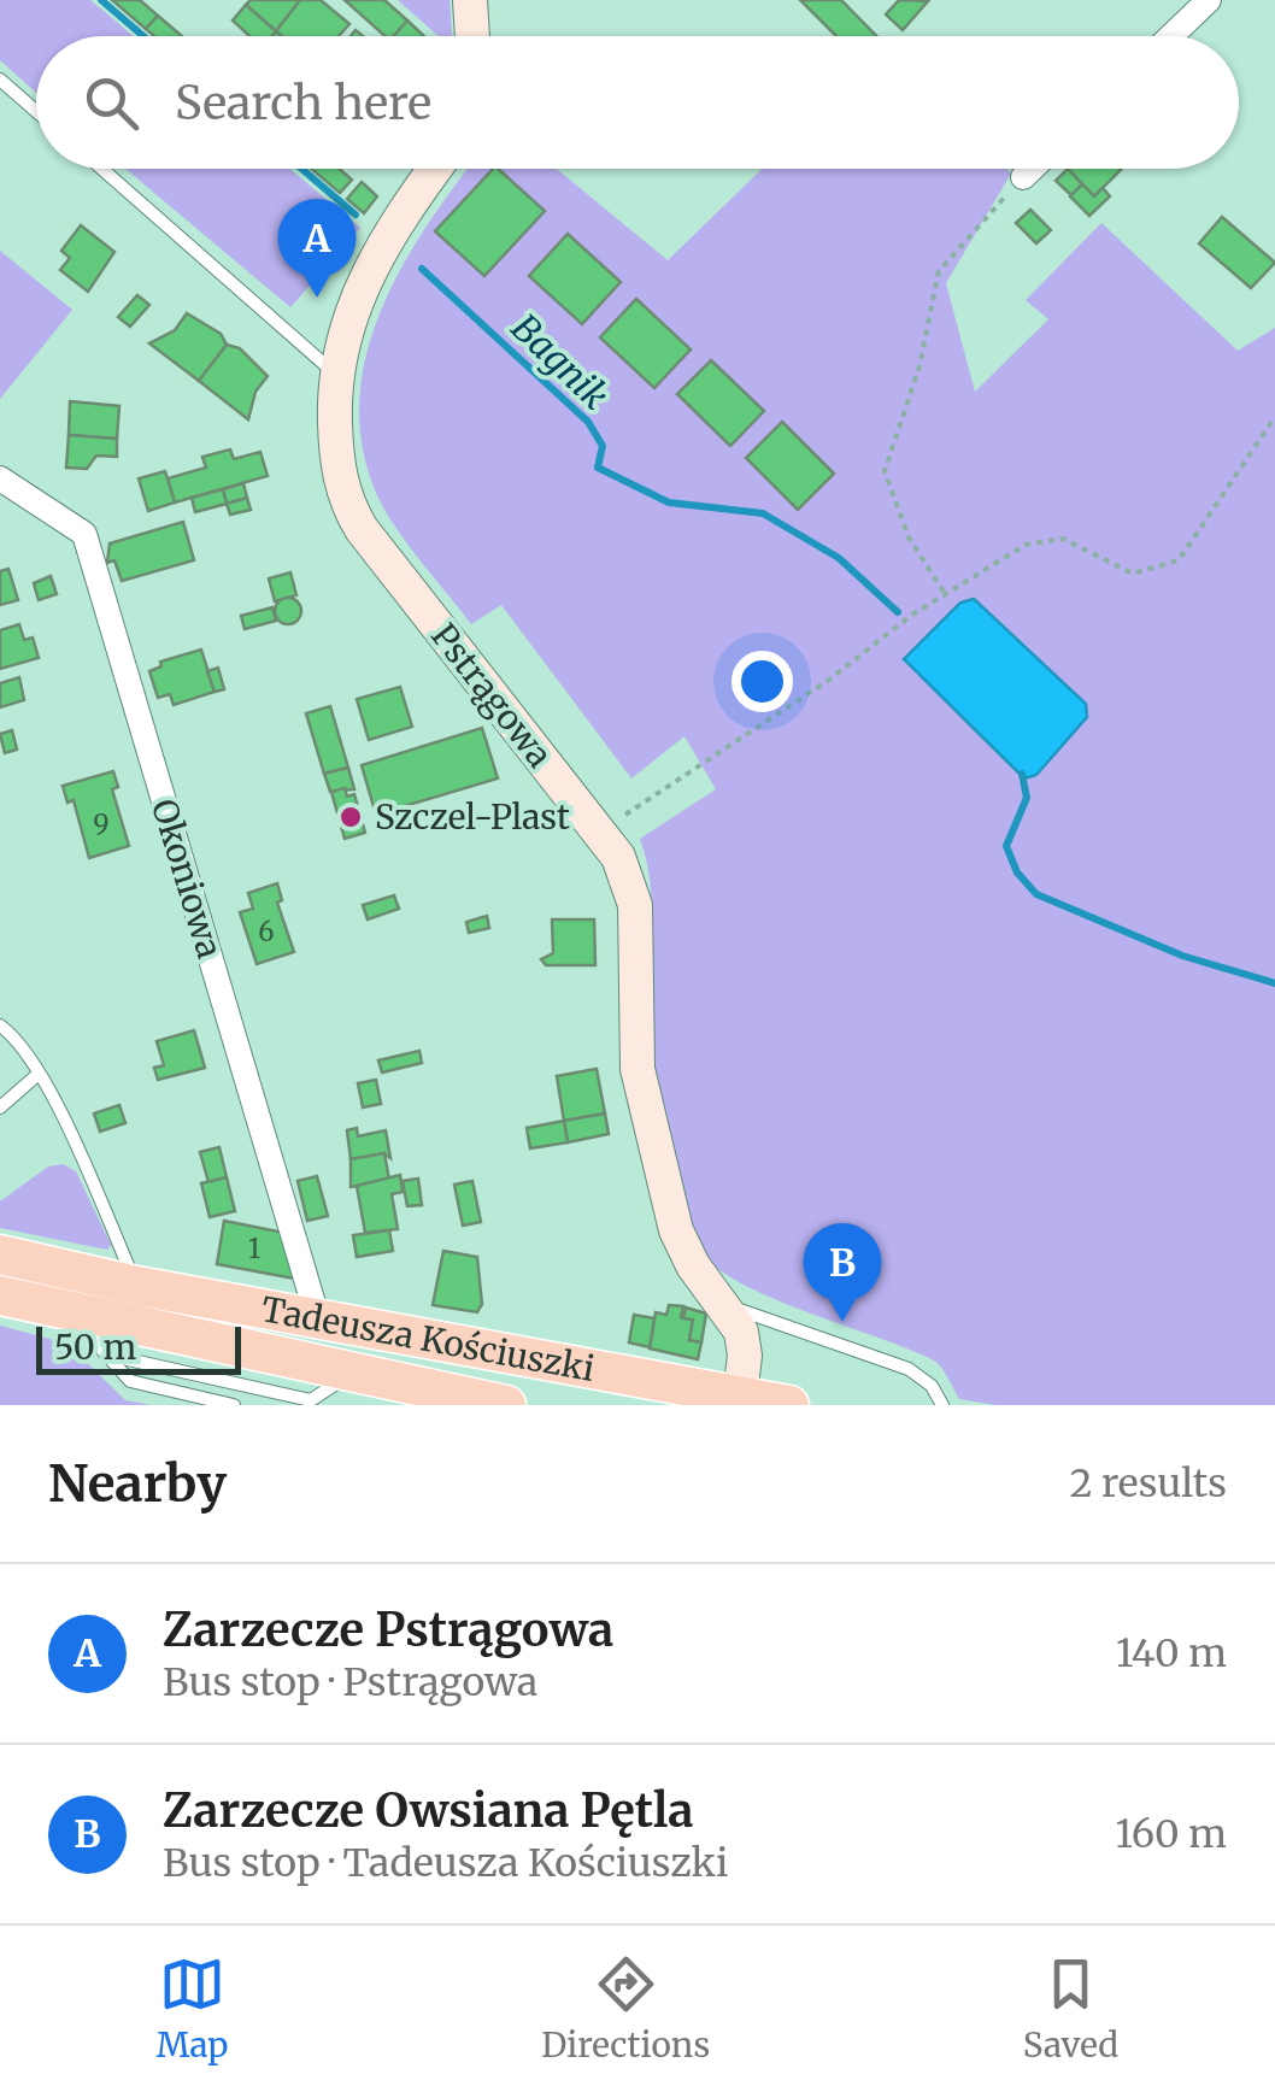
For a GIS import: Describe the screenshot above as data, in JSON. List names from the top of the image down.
{
  "streets": {
    "main road": ["Tadeusza Kościuszki"],
    "street": ["Pstrągowa", "Okoniowa"]
  },
  "crossings": [
    ["Pstrągowa", "Tadeusza Kościuszki"],
    ["Okoniowa", "Tadeusza Kościuszki"]
  ],
  "water": ["Bagnik"],
  "places": ["Szczel-Plast"],
  "house_numbers": ["9", "6", "1"],
  "scale_bar": "50 m",
  "page": {
    "search": "Search here",
    "pins": ["A", "B"],
    "scale": "50 m",
    "heading": ["Nearby", "2 results"],
    "list": [
      {
        "mark": "A",
        "name": "Zarzecze Pstrągowa",
        "note": "Bus stop · Pstrągowa",
        "value": "140 m"
      },
      {
        "mark": "B",
        "name": "Zarzecze Owsiana Pętla",
        "note": "Bus stop · Tadeusza Kościuszki",
        "value": "160 m"
      }
    ],
    "nav": ["Map", "Directions", "Saved"]
  }
}
